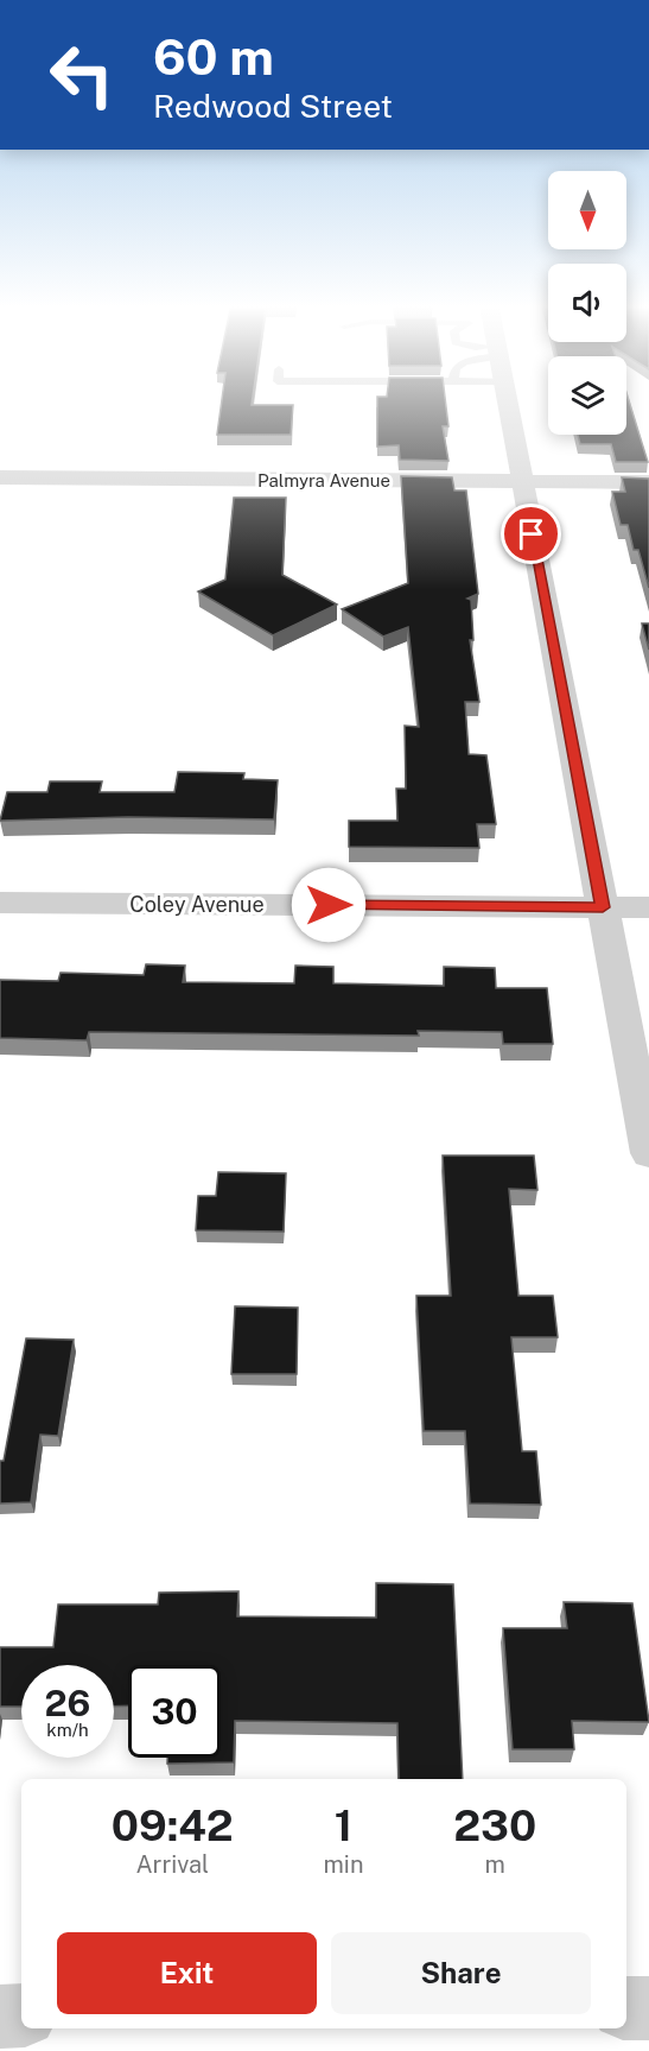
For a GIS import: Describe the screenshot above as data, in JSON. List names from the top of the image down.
{
  "streets": {
    "street": ["Palmyra Avenue", "Coley Avenue"]
  },
  "north": "bottom",
  "page": {
    "turn": ["60 m", "Redwood Street"],
    "speed": "26 km/h",
    "limit": "30",
    "eta": [
      "09:42",
      "Arrival",
      "1",
      "min",
      "230",
      "m"
    ],
    "buttons": ["Exit", "Share"]
  }
}
